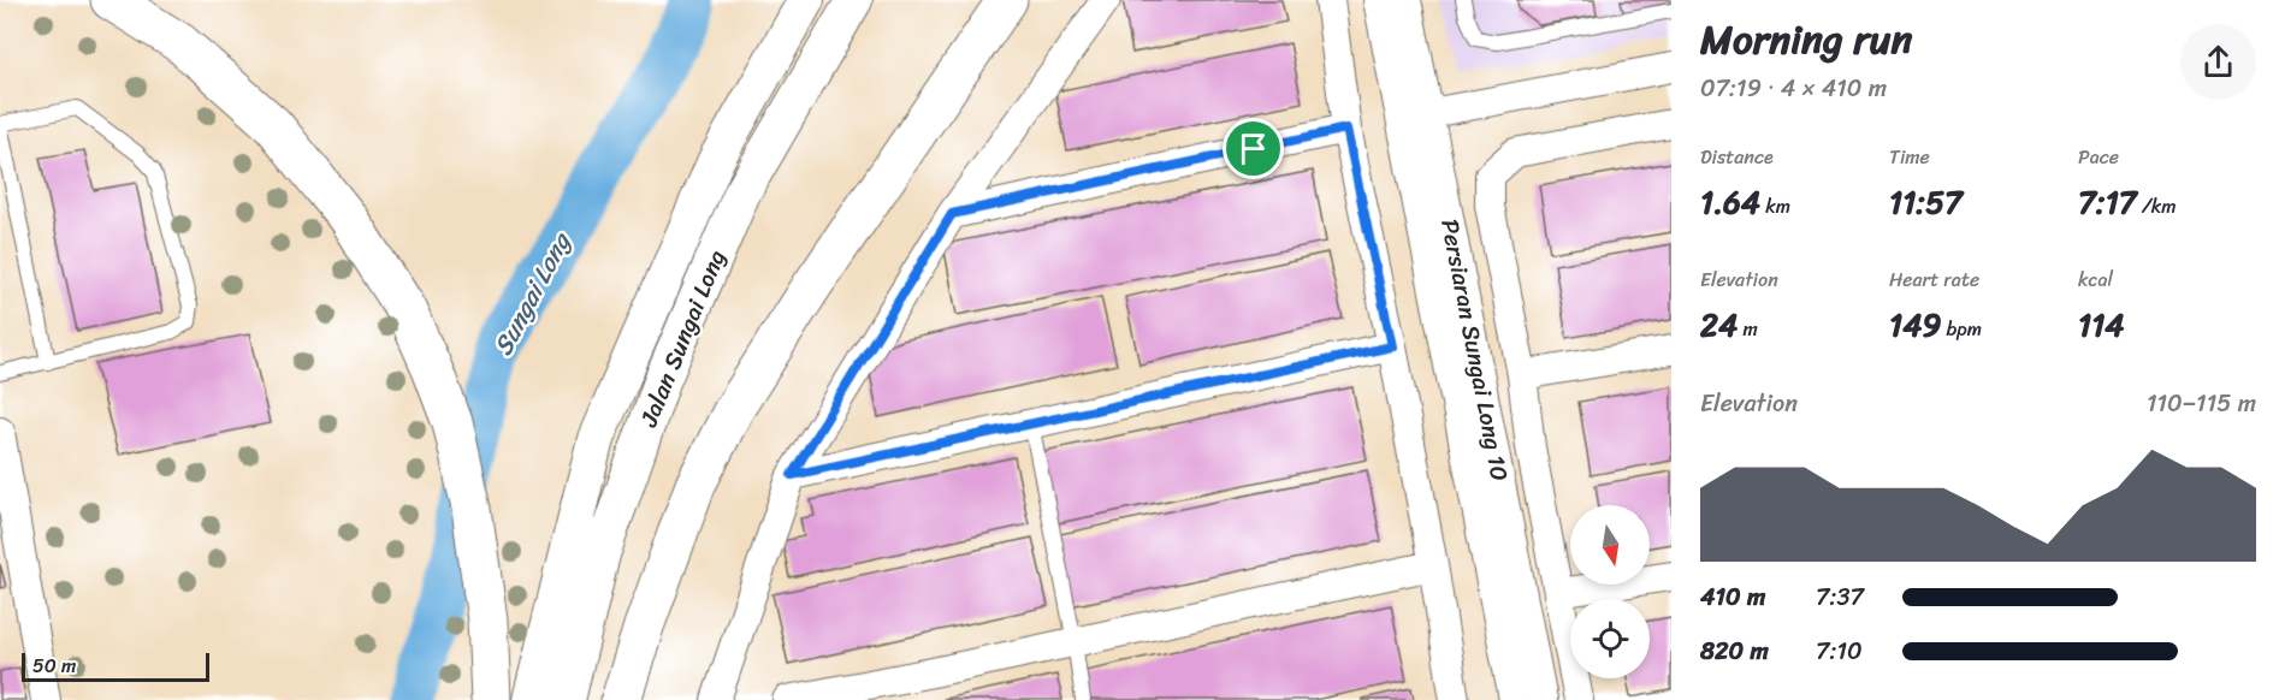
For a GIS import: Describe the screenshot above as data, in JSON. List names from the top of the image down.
{
  "streets": {
    "street": ["Jalan Sungai Long", "Persiaran Sungai Long 10"]
  },
  "water": ["Sungai Long"],
  "scale_bar": "50 m",
  "north": "bottom",
  "page": {
    "heading": ["Morning run", "07:19 · 4 × 410 m"],
    "stats": [
      ["Distance", "1.64 km"],
      ["Time", "11:57"],
      ["Pace", "7:17 /km"],
      ["Elevation", "24 m"],
      ["Heart rate", "149 bpm"],
      ["kcal", "114"]
    ],
    "chart": ["Elevation", "110–115 m"],
    "list": [
      {
        "name": "410 m",
        "note": "7:37"
      },
      {
        "name": "820 m",
        "note": "7:10"
      }
    ],
    "scale": "50 m"
  }
}
